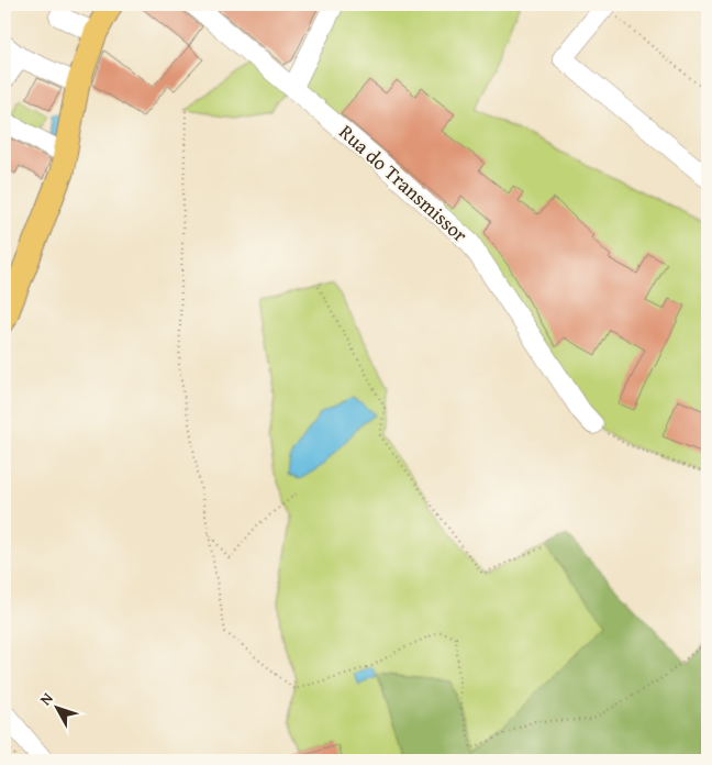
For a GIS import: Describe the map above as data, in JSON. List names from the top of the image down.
{
  "streets": {
    "street": ["Rua do Transmissor"]
  },
  "north": "top left"
}
